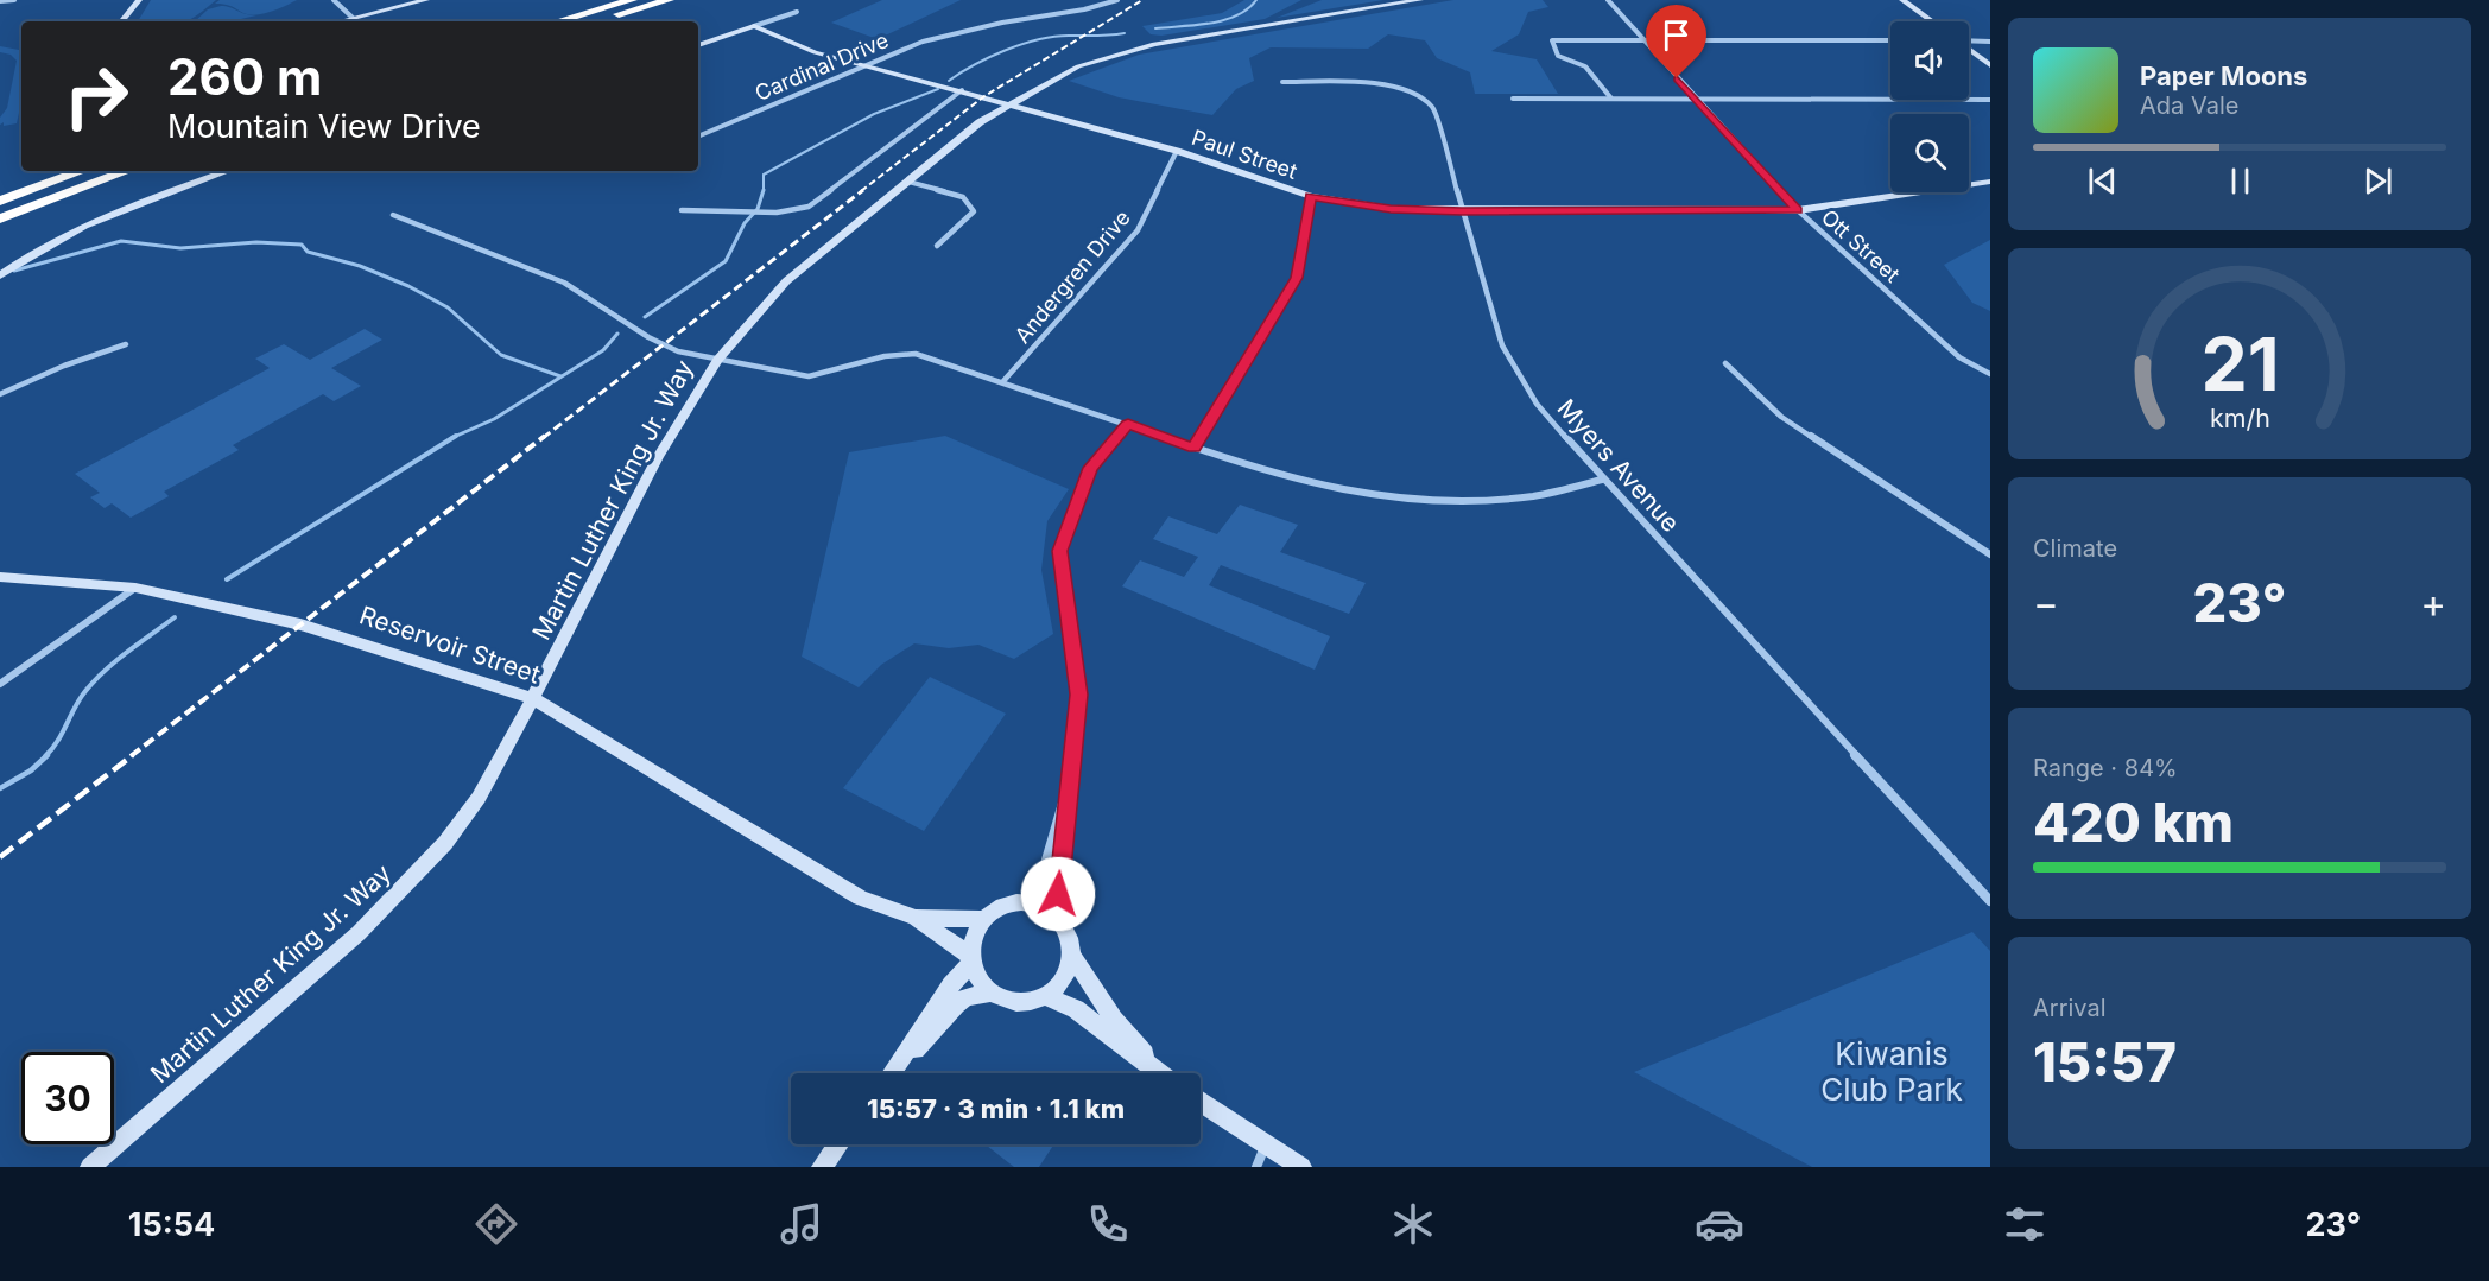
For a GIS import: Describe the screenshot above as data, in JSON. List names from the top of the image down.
{
  "streets": {
    "main road": ["Paul Street", "Martin Luther King Jr. Way", "Reservoir Street"],
    "street": [
      "Cardinal Drive",
      "Ott Street",
      "Andergren Drive",
      "Myers Avenue"
    ]
  },
  "crossings": [
    ["Cardinal Drive", "Paul Street"],
    ["Paul Street", "Ott Street"],
    ["Paul Street", "Andergren Drive"],
    ["Paul Street", "Myers Avenue"],
    ["Paul Street", "Martin Luther King Jr. Way"],
    ["Martin Luther King Jr. Way", "Reservoir Street"]
  ],
  "parks": ["Kiwanis Club Park"],
  "page": {
    "turn": ["260 m", "Mountain View Drive"],
    "song": ["Paper Moons", "Ada Vale"],
    "tile": [
      "Climate",
      ["Range · 84%", "420 km"],
      ["Arrival", "15:57"]
    ],
    "heat": ["−", "23°", "+"],
    "limit": "30",
    "trip": "15:57 · 3 min · 1.1 km",
    "tabs": ["15:54", "23°"],
    "gauge": ["21", "km/h"]
  }
}
